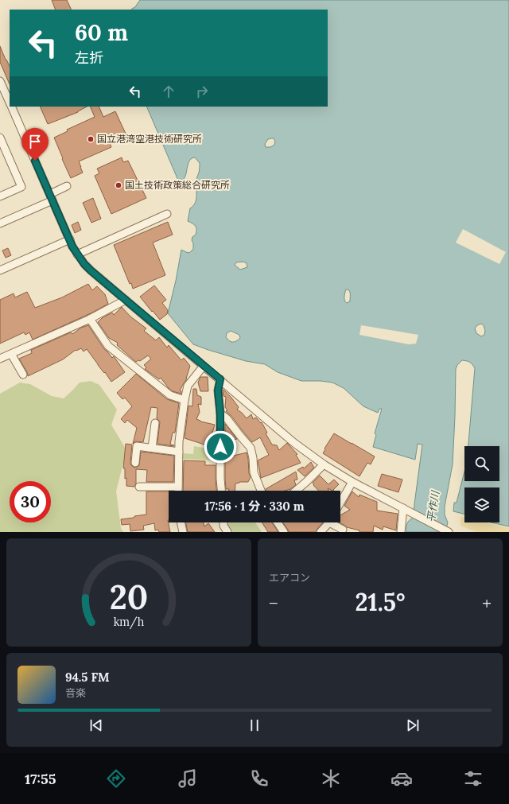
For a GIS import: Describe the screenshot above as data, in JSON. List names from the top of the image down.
{
  "water": ["平作川"],
  "places": ["国立港湾空港技術研究所", "国土技術政策総合研究所"],
  "page": {
    "turn": ["60 m", "左折"],
    "limit": "30",
    "trip": "17:56 · 1 分 · 330 m",
    "tile": "エアコン",
    "heat": ["−", "21.5°", "+"],
    "song": ["94.5 FM", "音楽"],
    "tabs": "17:55",
    "gauge": ["20", "km/h"]
  }
}
